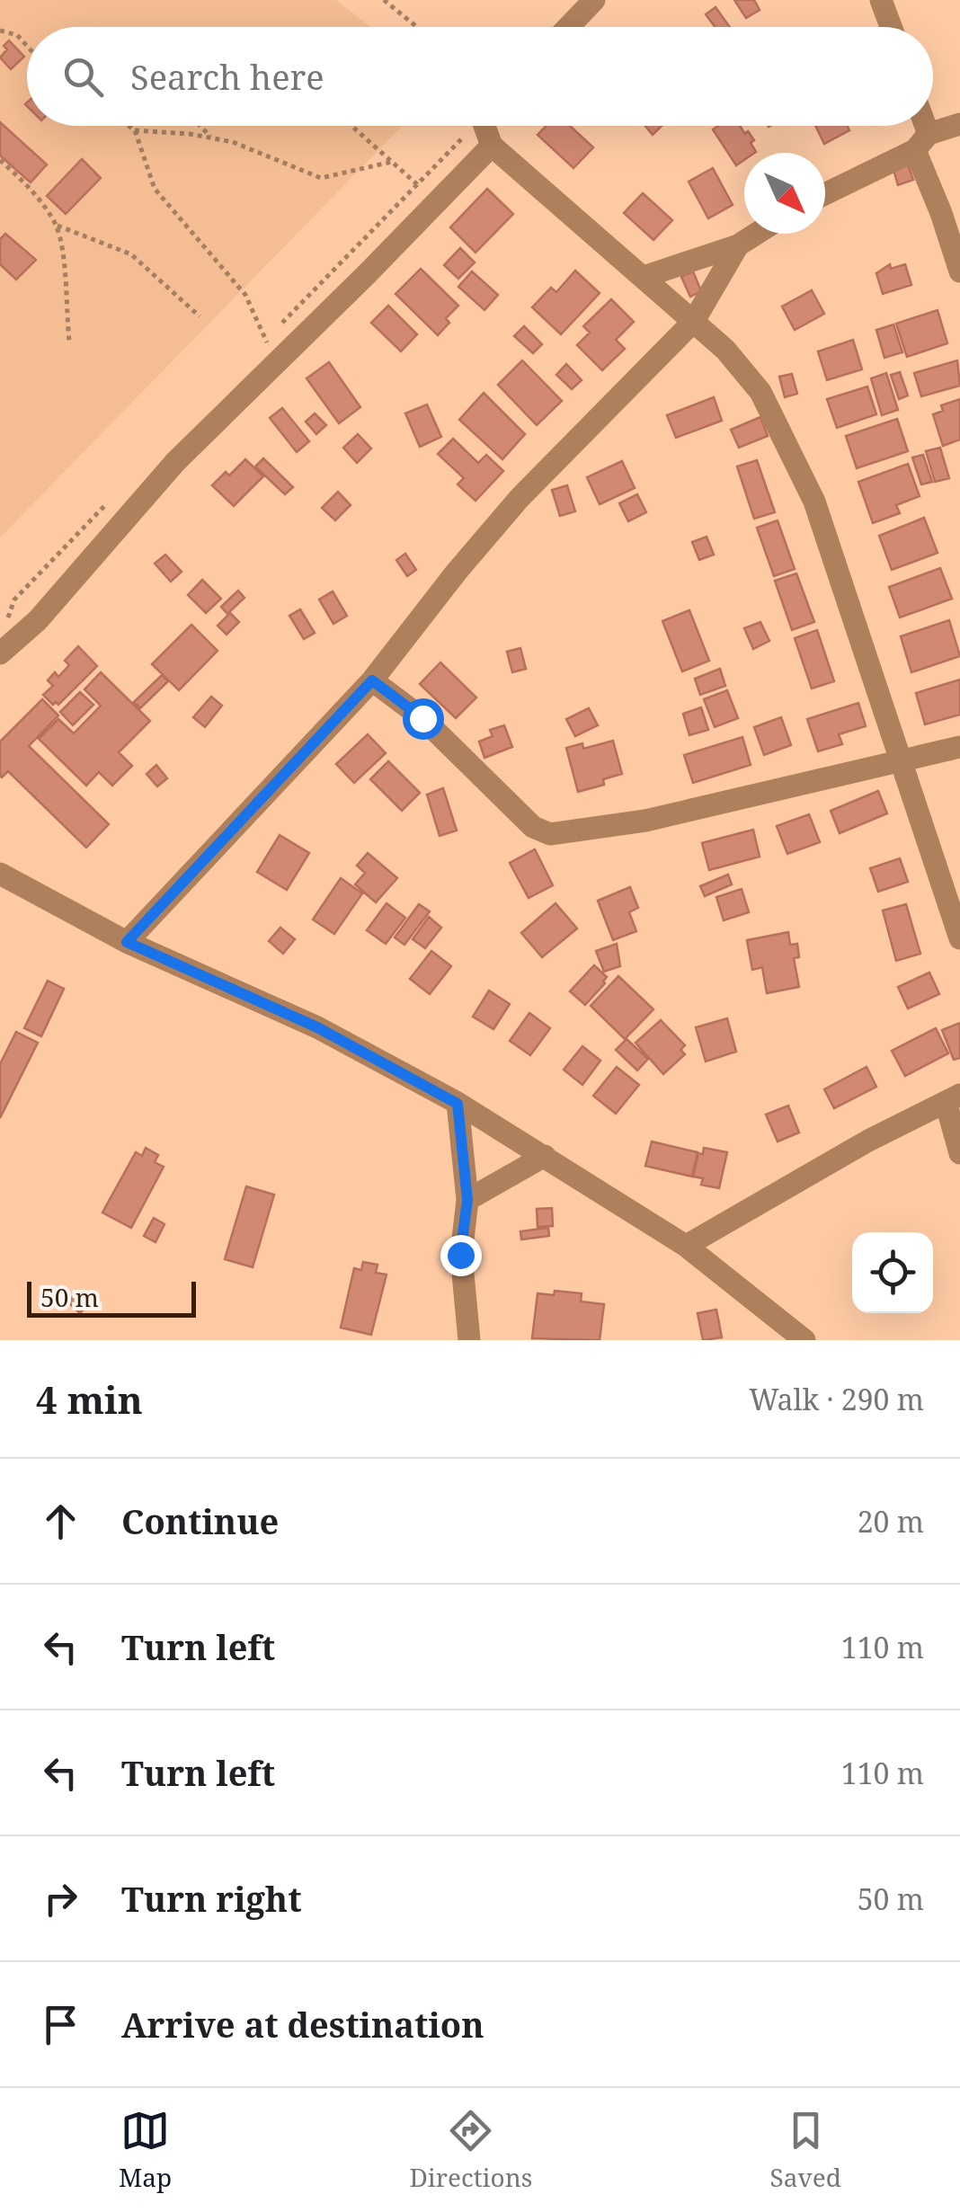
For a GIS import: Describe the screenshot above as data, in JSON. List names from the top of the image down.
{
  "scale_bar": "50 m",
  "north": "bottom right",
  "page": {
    "search": "Search here",
    "scale": "50 m",
    "heading": ["4 min", "Walk · 290 m"],
    "list": [
      ["Continue", "20 m"],
      ["Turn left", "110 m"],
      ["Turn left", "110 m"],
      ["Turn right", "50 m"],
      "Arrive at destination"
    ],
    "nav": ["Map", "Directions", "Saved"]
  }
}
